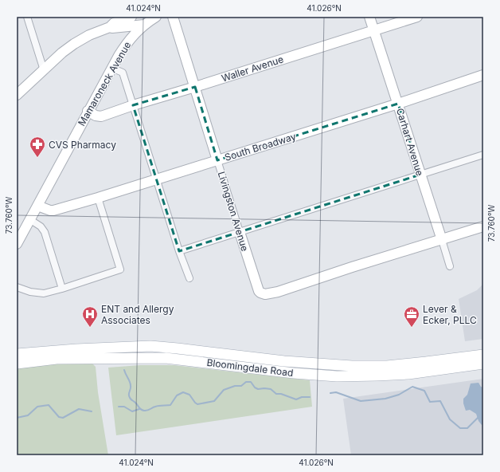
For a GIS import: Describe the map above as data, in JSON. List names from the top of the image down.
{
  "streets": {
    "main road": ["Bloomingdale Road"],
    "street": [
      "Waller Avenue",
      "Mamaroneck Avenue",
      "Carhart Avenue",
      "South Broadway",
      "Livingston Avenue"
    ]
  },
  "crossings": [
    ["Waller Avenue", "Mamaroneck Avenue"],
    ["Waller Avenue", "Carhart Avenue"],
    ["Waller Avenue", "Livingston Avenue"],
    ["Mamaroneck Avenue", "South Broadway"],
    ["Carhart Avenue", "South Broadway"],
    ["Carhart Avenue", "Livingston Avenue"],
    ["South Broadway", "Livingston Avenue"]
  ],
  "places": {
    "pharmacy": ["CVS Pharmacy"],
    "hospital": ["ENT and Allergy Associates"],
    "office": ["Lever & Ecker, PLLC"]
  },
  "coordinates": ["41.024°N", "41.026°N", "73.760°W"]
}
